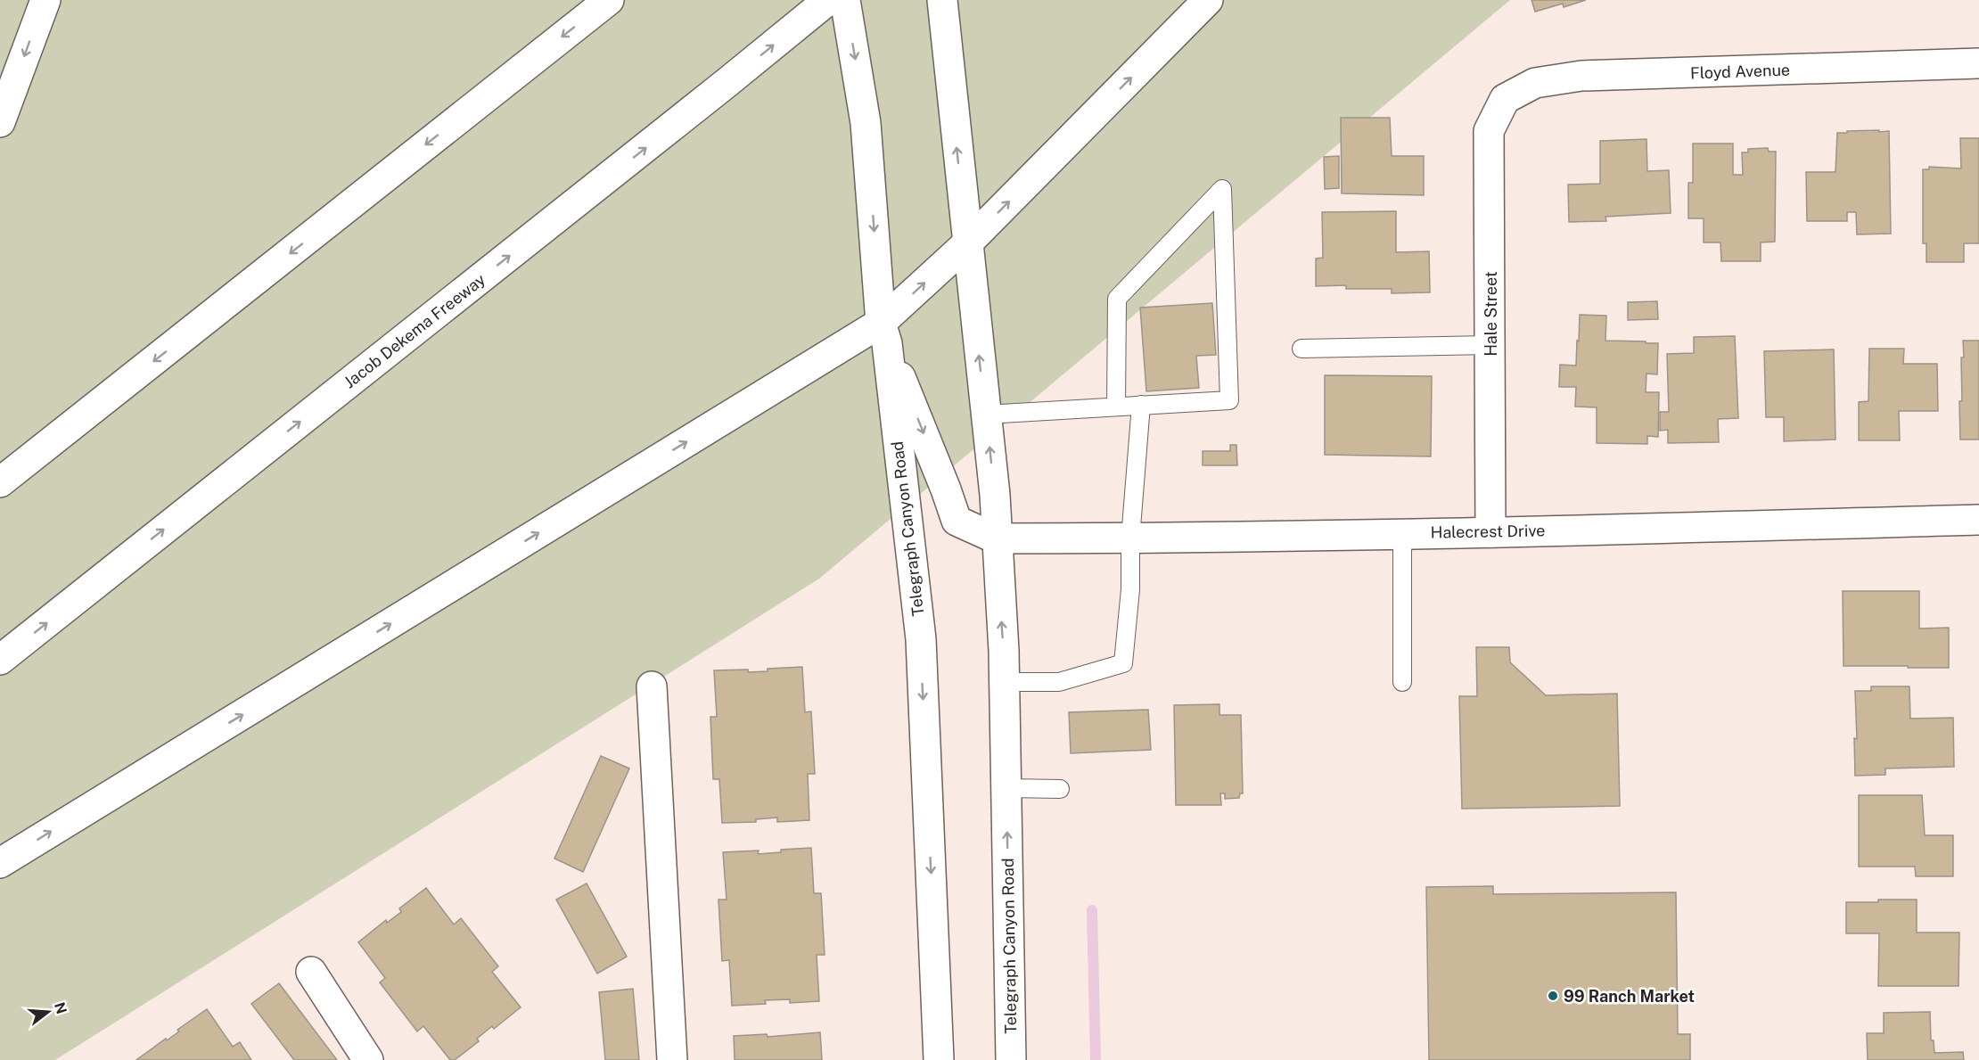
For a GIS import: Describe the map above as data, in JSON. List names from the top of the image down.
{
  "streets": {
    "main road": [
      "Floyd Avenue",
      "Hale Street",
      "Jacob Dekema Freeway",
      "Telegraph Canyon Road",
      "Halecrest Drive"
    ]
  },
  "crossings": [
    ["Floyd Avenue", "Hale Street"],
    ["Hale Street", "Halecrest Drive"],
    ["Telegraph Canyon Road", "Halecrest Drive"]
  ],
  "places": ["99 Ranch Market"],
  "north": "right"
}
